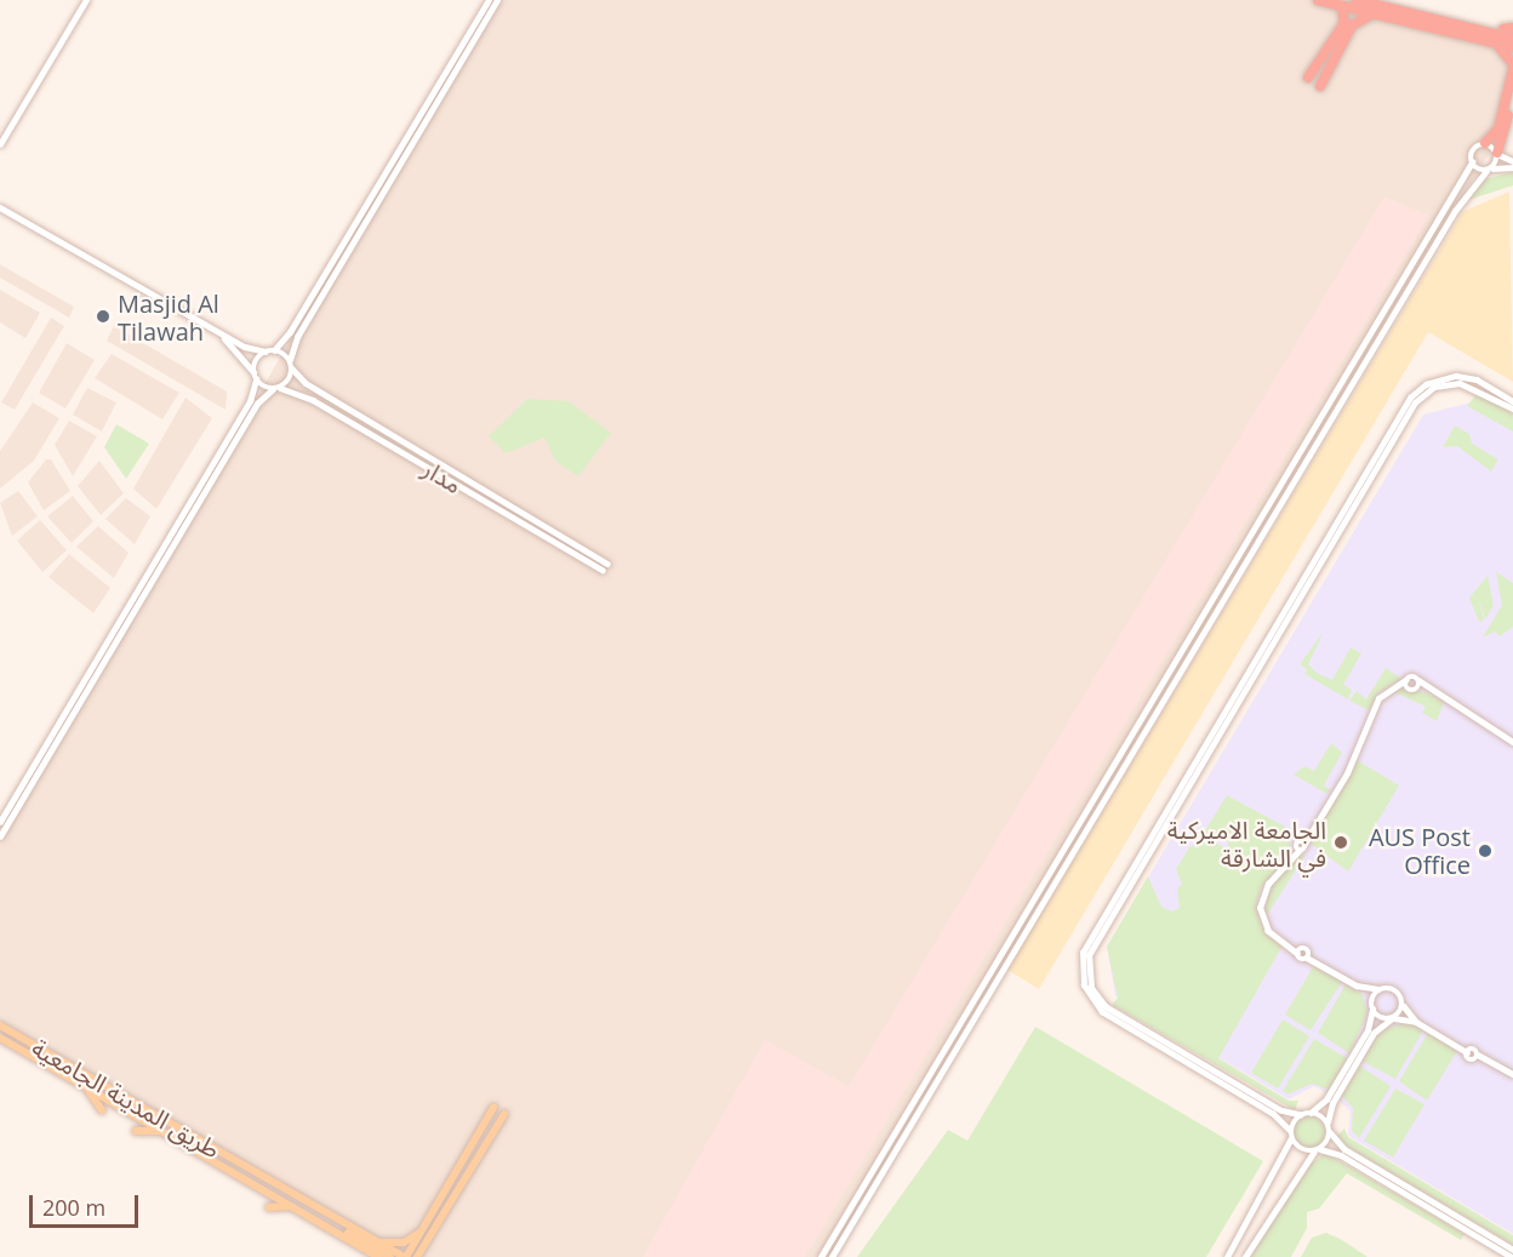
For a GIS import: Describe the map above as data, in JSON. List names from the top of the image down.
{
  "streets": {
    "main road": ["طريق المدينة الجامعية"],
    "street": ["مدار"]
  },
  "places": ["Masjid Al Tilawah", "الجامعة الاميركية في الشارقة", "AUS Post Office"],
  "scale_bar": "200 m"
}
